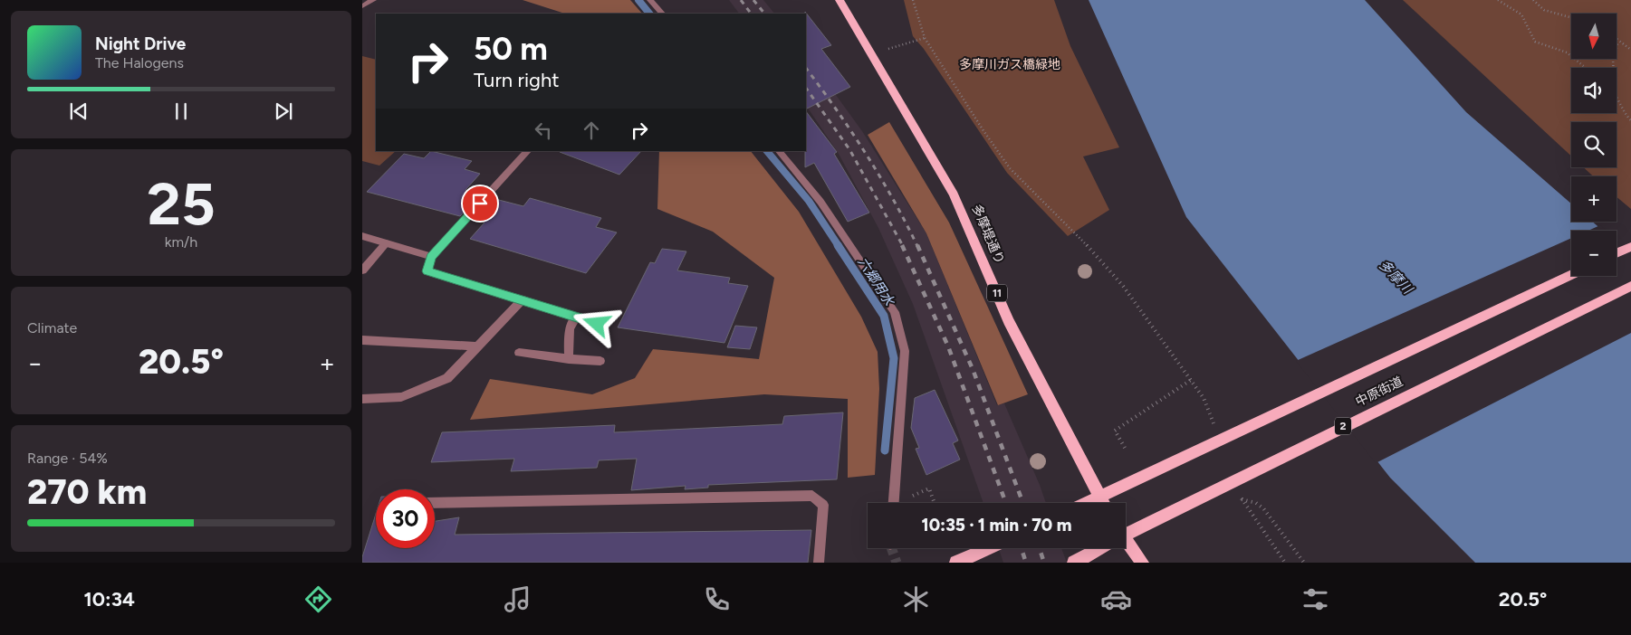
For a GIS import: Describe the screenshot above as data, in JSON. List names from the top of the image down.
{
  "streets": {
    "main road": [
      "多摩堤通り",
      "11",
      "中原街道",
      "2"
    ]
  },
  "crossings": [
    ["多摩堤通り", "中原街道"]
  ],
  "water": ["多摩川", "六郷用水"],
  "parks": ["多摩川ガス橋緑地"],
  "north": "bottom",
  "page": {
    "map_buttons": ["+", "−"],
    "turn": ["50 m", "Turn right"],
    "song": ["Night Drive", "The Halogens"],
    "tile": [
      ["25", "km/h"],
      "Climate",
      ["Range · 54%", "270 km"]
    ],
    "heat": ["−", "20.5°", "+"],
    "limit": "30",
    "trip": "10:35 · 1 min · 70 m",
    "tabs": ["10:34", "20.5°"]
  }
}
